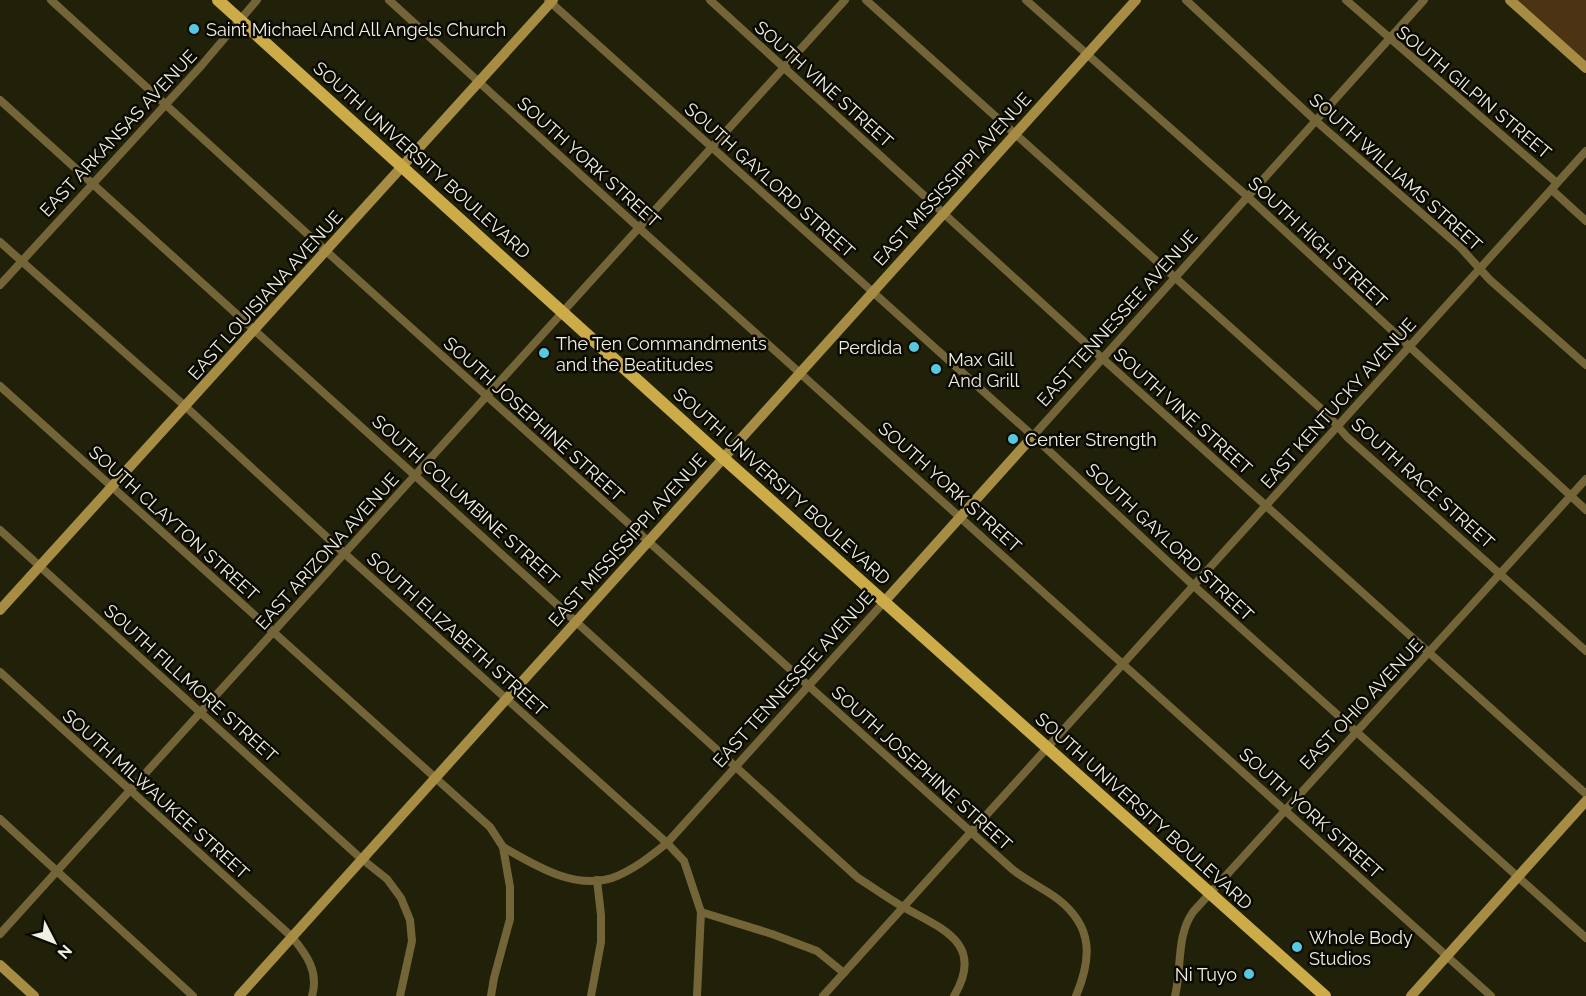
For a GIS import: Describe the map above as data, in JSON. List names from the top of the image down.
{
  "streets": {
    "main road": ["SOUTH UNIVERSITY BOULEVARD"],
    "street": [
      "SOUTH VINE STREET",
      "SOUTH GILPIN STREET",
      "EAST ARKANSAS AVENUE",
      "SOUTH YORK STREET",
      "SOUTH WILLIAMS STREET",
      "EAST MISSISSIPPI AVENUE",
      "SOUTH GAYLORD STREET",
      "SOUTH HIGH STREET",
      "EAST LOUISIANA AVENUE",
      "EAST TENNESSEE AVENUE",
      "EAST KENTUCKY AVENUE",
      "SOUTH JOSEPHINE STREET",
      "SOUTH RACE STREET",
      "SOUTH COLUMBINE STREET",
      "SOUTH CLAYTON STREET",
      "EAST ARIZONA AVENUE",
      "SOUTH ELIZABETH STREET",
      "SOUTH FILLMORE STREET",
      "EAST OHIO AVENUE",
      "SOUTH MILWAUKEE STREET"
    ]
  },
  "crossings": [
    ["SOUTH VINE STREET", "EAST MISSISSIPPI AVENUE"],
    ["SOUTH VINE STREET", "EAST TENNESSEE AVENUE"],
    ["SOUTH VINE STREET", "EAST KENTUCKY AVENUE"],
    ["SOUTH VINE STREET", "EAST ARIZONA AVENUE"],
    ["SOUTH VINE STREET", "EAST OHIO AVENUE"],
    ["SOUTH GILPIN STREET", "EAST TENNESSEE AVENUE"],
    ["SOUTH GILPIN STREET", "EAST KENTUCKY AVENUE"],
    ["EAST ARKANSAS AVENUE", "SOUTH UNIVERSITY BOULEVARD"],
    ["EAST ARKANSAS AVENUE", "SOUTH JOSEPHINE STREET"],
    ["EAST ARKANSAS AVENUE", "SOUTH COLUMBINE STREET"],
    ["EAST ARKANSAS AVENUE", "SOUTH ELIZABETH STREET"],
    ["SOUTH UNIVERSITY BOULEVARD", "EAST MISSISSIPPI AVENUE"],
    ["SOUTH UNIVERSITY BOULEVARD", "EAST LOUISIANA AVENUE"],
    ["SOUTH UNIVERSITY BOULEVARD", "EAST TENNESSEE AVENUE"],
    ["SOUTH UNIVERSITY BOULEVARD", "EAST KENTUCKY AVENUE"],
    ["SOUTH UNIVERSITY BOULEVARD", "EAST ARIZONA AVENUE"],
    ["SOUTH UNIVERSITY BOULEVARD", "EAST OHIO AVENUE"],
    ["SOUTH YORK STREET", "EAST MISSISSIPPI AVENUE"],
    ["SOUTH YORK STREET", "EAST LOUISIANA AVENUE"],
    ["SOUTH YORK STREET", "EAST TENNESSEE AVENUE"],
    ["SOUTH YORK STREET", "EAST KENTUCKY AVENUE"],
    ["SOUTH YORK STREET", "EAST ARIZONA AVENUE"],
    ["SOUTH YORK STREET", "EAST OHIO AVENUE"],
    ["SOUTH WILLIAMS STREET", "EAST TENNESSEE AVENUE"],
    ["SOUTH WILLIAMS STREET", "EAST KENTUCKY AVENUE"],
    ["EAST MISSISSIPPI AVENUE", "SOUTH GAYLORD STREET"],
    ["EAST MISSISSIPPI AVENUE", "SOUTH HIGH STREET"],
    ["EAST MISSISSIPPI AVENUE", "SOUTH JOSEPHINE STREET"],
    ["EAST MISSISSIPPI AVENUE", "SOUTH RACE STREET"],
    ["EAST MISSISSIPPI AVENUE", "SOUTH COLUMBINE STREET"],
    ["EAST MISSISSIPPI AVENUE", "SOUTH CLAYTON STREET"],
    ["EAST MISSISSIPPI AVENUE", "SOUTH ELIZABETH STREET"],
    ["EAST MISSISSIPPI AVENUE", "SOUTH FILLMORE STREET"],
    ["EAST MISSISSIPPI AVENUE", "SOUTH MILWAUKEE STREET"],
    ["SOUTH GAYLORD STREET", "EAST LOUISIANA AVENUE"],
    ["SOUTH GAYLORD STREET", "EAST TENNESSEE AVENUE"],
    ["SOUTH GAYLORD STREET", "EAST KENTUCKY AVENUE"],
    ["SOUTH GAYLORD STREET", "EAST ARIZONA AVENUE"],
    ["SOUTH GAYLORD STREET", "EAST OHIO AVENUE"],
    ["SOUTH HIGH STREET", "EAST TENNESSEE AVENUE"],
    ["SOUTH HIGH STREET", "EAST KENTUCKY AVENUE"],
    ["SOUTH HIGH STREET", "EAST OHIO AVENUE"],
    ["EAST LOUISIANA AVENUE", "SOUTH JOSEPHINE STREET"],
    ["EAST LOUISIANA AVENUE", "SOUTH COLUMBINE STREET"],
    ["EAST LOUISIANA AVENUE", "SOUTH CLAYTON STREET"],
    ["EAST LOUISIANA AVENUE", "SOUTH ELIZABETH STREET"],
    ["EAST LOUISIANA AVENUE", "SOUTH FILLMORE STREET"],
    ["EAST TENNESSEE AVENUE", "SOUTH JOSEPHINE STREET"],
    ["EAST TENNESSEE AVENUE", "SOUTH RACE STREET"],
    ["EAST TENNESSEE AVENUE", "SOUTH COLUMBINE STREET"],
    ["EAST TENNESSEE AVENUE", "SOUTH CLAYTON STREET"],
    ["EAST TENNESSEE AVENUE", "SOUTH ELIZABETH STREET"],
    ["EAST KENTUCKY AVENUE", "SOUTH JOSEPHINE STREET"],
    ["EAST KENTUCKY AVENUE", "SOUTH RACE STREET"],
    ["EAST KENTUCKY AVENUE", "SOUTH COLUMBINE STREET"],
    ["SOUTH JOSEPHINE STREET", "EAST ARIZONA AVENUE"],
    ["SOUTH RACE STREET", "EAST OHIO AVENUE"],
    ["SOUTH COLUMBINE STREET", "EAST ARIZONA AVENUE"],
    ["SOUTH CLAYTON STREET", "EAST ARIZONA AVENUE"],
    ["EAST ARIZONA AVENUE", "SOUTH ELIZABETH STREET"],
    ["EAST ARIZONA AVENUE", "SOUTH FILLMORE STREET"],
    ["EAST ARIZONA AVENUE", "SOUTH MILWAUKEE STREET"]
  ],
  "places": [
    "Saint Michael And All Angels Church",
    "Perdida",
    "The Ten Commandments and the Beatitudes",
    "Max Gill And Grill",
    "Center Strength",
    "Whole Body Studios",
    "Ni Tuyo"
  ],
  "north": "bottom right"
}
